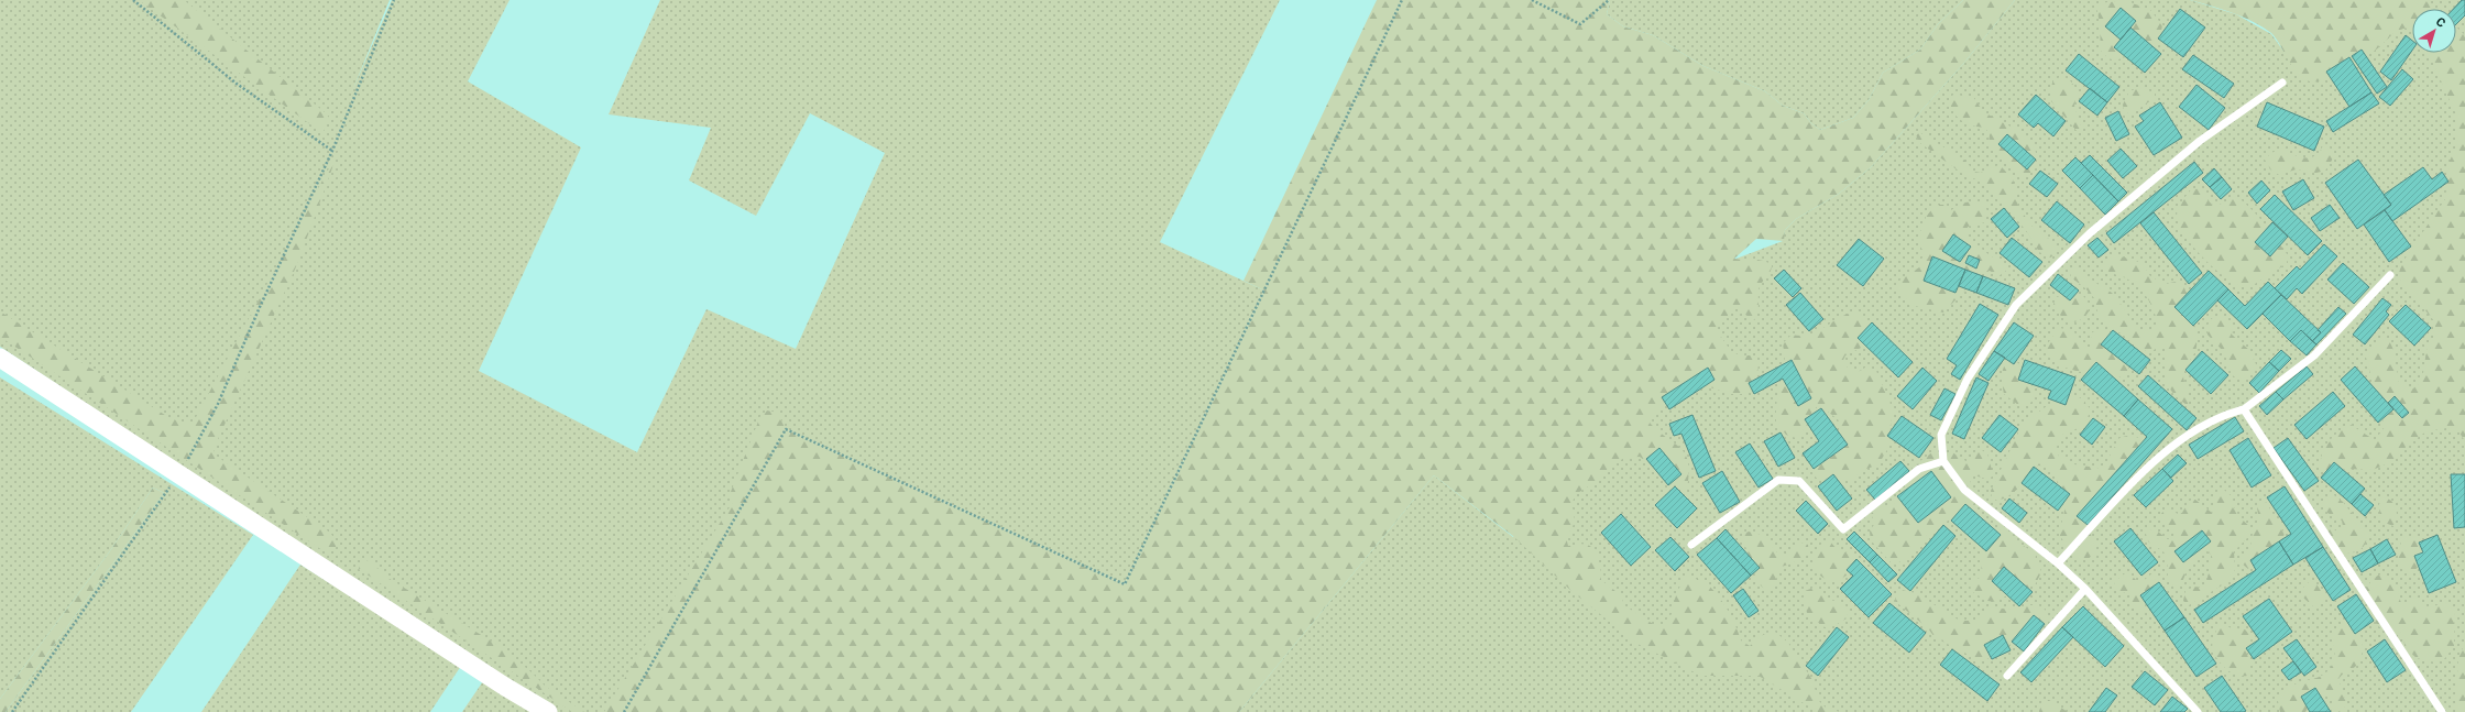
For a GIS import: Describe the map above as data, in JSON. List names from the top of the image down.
{
  "north": "top right"
}
